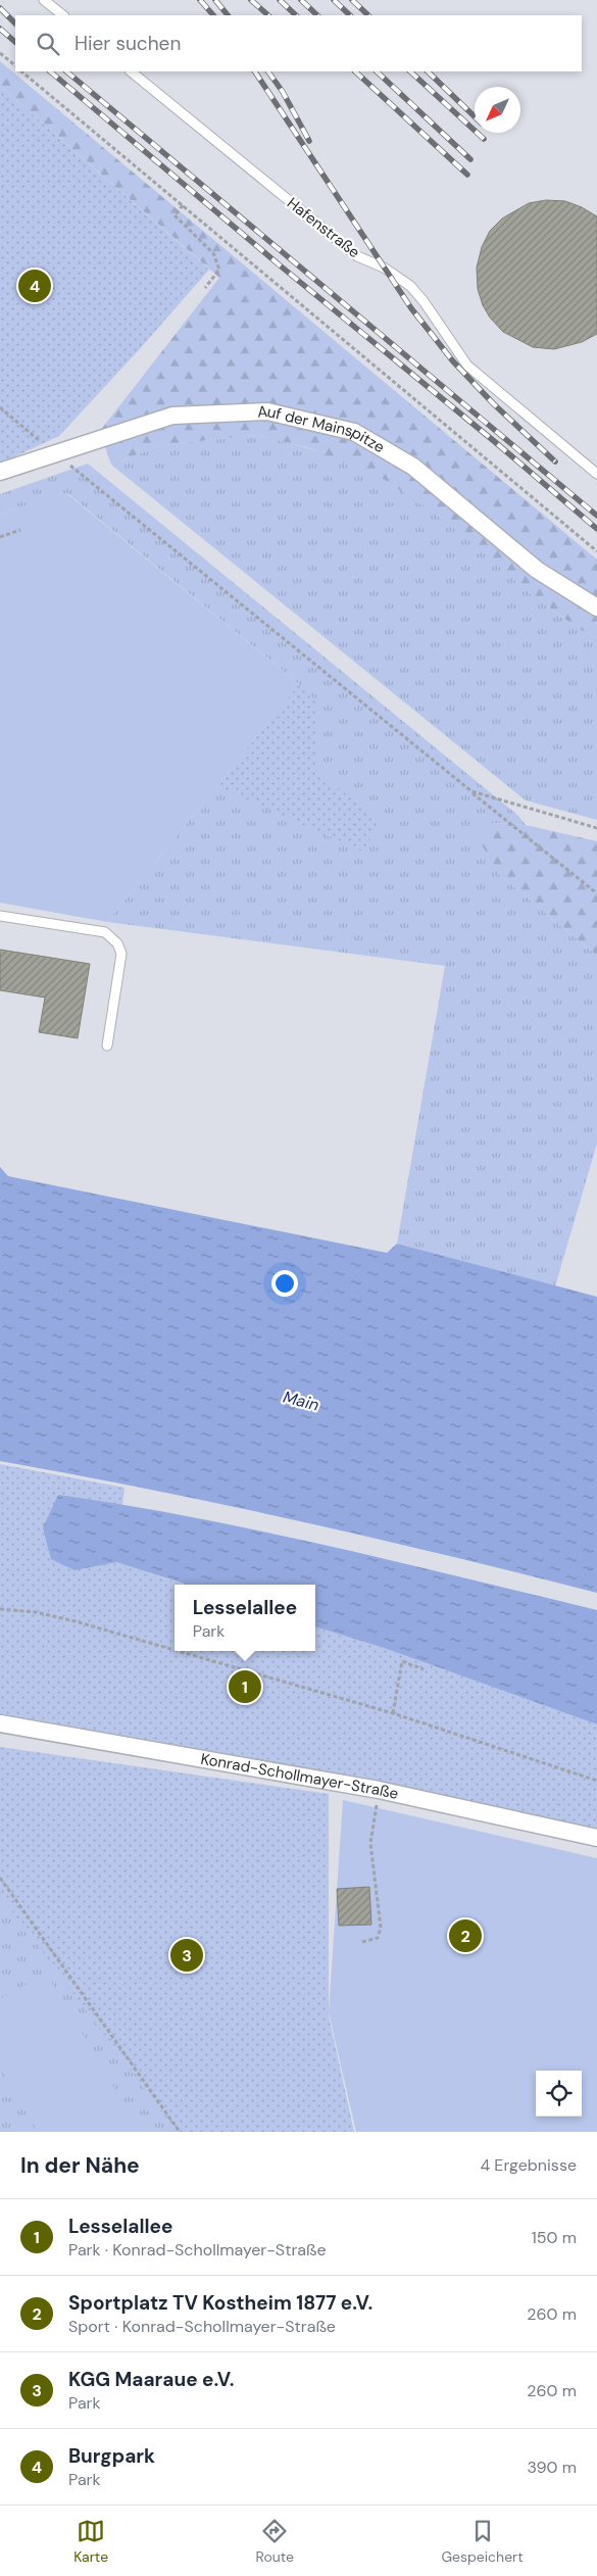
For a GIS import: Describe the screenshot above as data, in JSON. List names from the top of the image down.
{
  "streets": {
    "street": ["Auf der Mainspitze", "Konrad-Schollmayer-Straße"],
    "lane": ["Hafenstraße"]
  },
  "water": ["Main"],
  "north": "bottom left",
  "page": {
    "search": "Hier suchen",
    "pins": [
      "4",
      "1",
      "2",
      "3"
    ],
    "popup": ["Lesselallee", "Park"],
    "heading": ["In der Nähe", "4 Ergebnisse"],
    "list": [
      {
        "mark": "1",
        "name": "Lesselallee",
        "note": "Park · Konrad-Schollmayer-Straße",
        "value": "150 m"
      },
      {
        "mark": "2",
        "name": "Sportplatz TV Kostheim 1877 e.V.",
        "note": "Sport · Konrad-Schollmayer-Straße",
        "value": "260 m"
      },
      {
        "mark": "3",
        "name": "KGG Maaraue e.V.",
        "note": "Park",
        "value": "260 m"
      },
      {
        "mark": "4",
        "name": "Burgpark",
        "note": "Park",
        "value": "390 m"
      }
    ],
    "nav": ["Karte", "Route", "Gespeichert"]
  }
}
